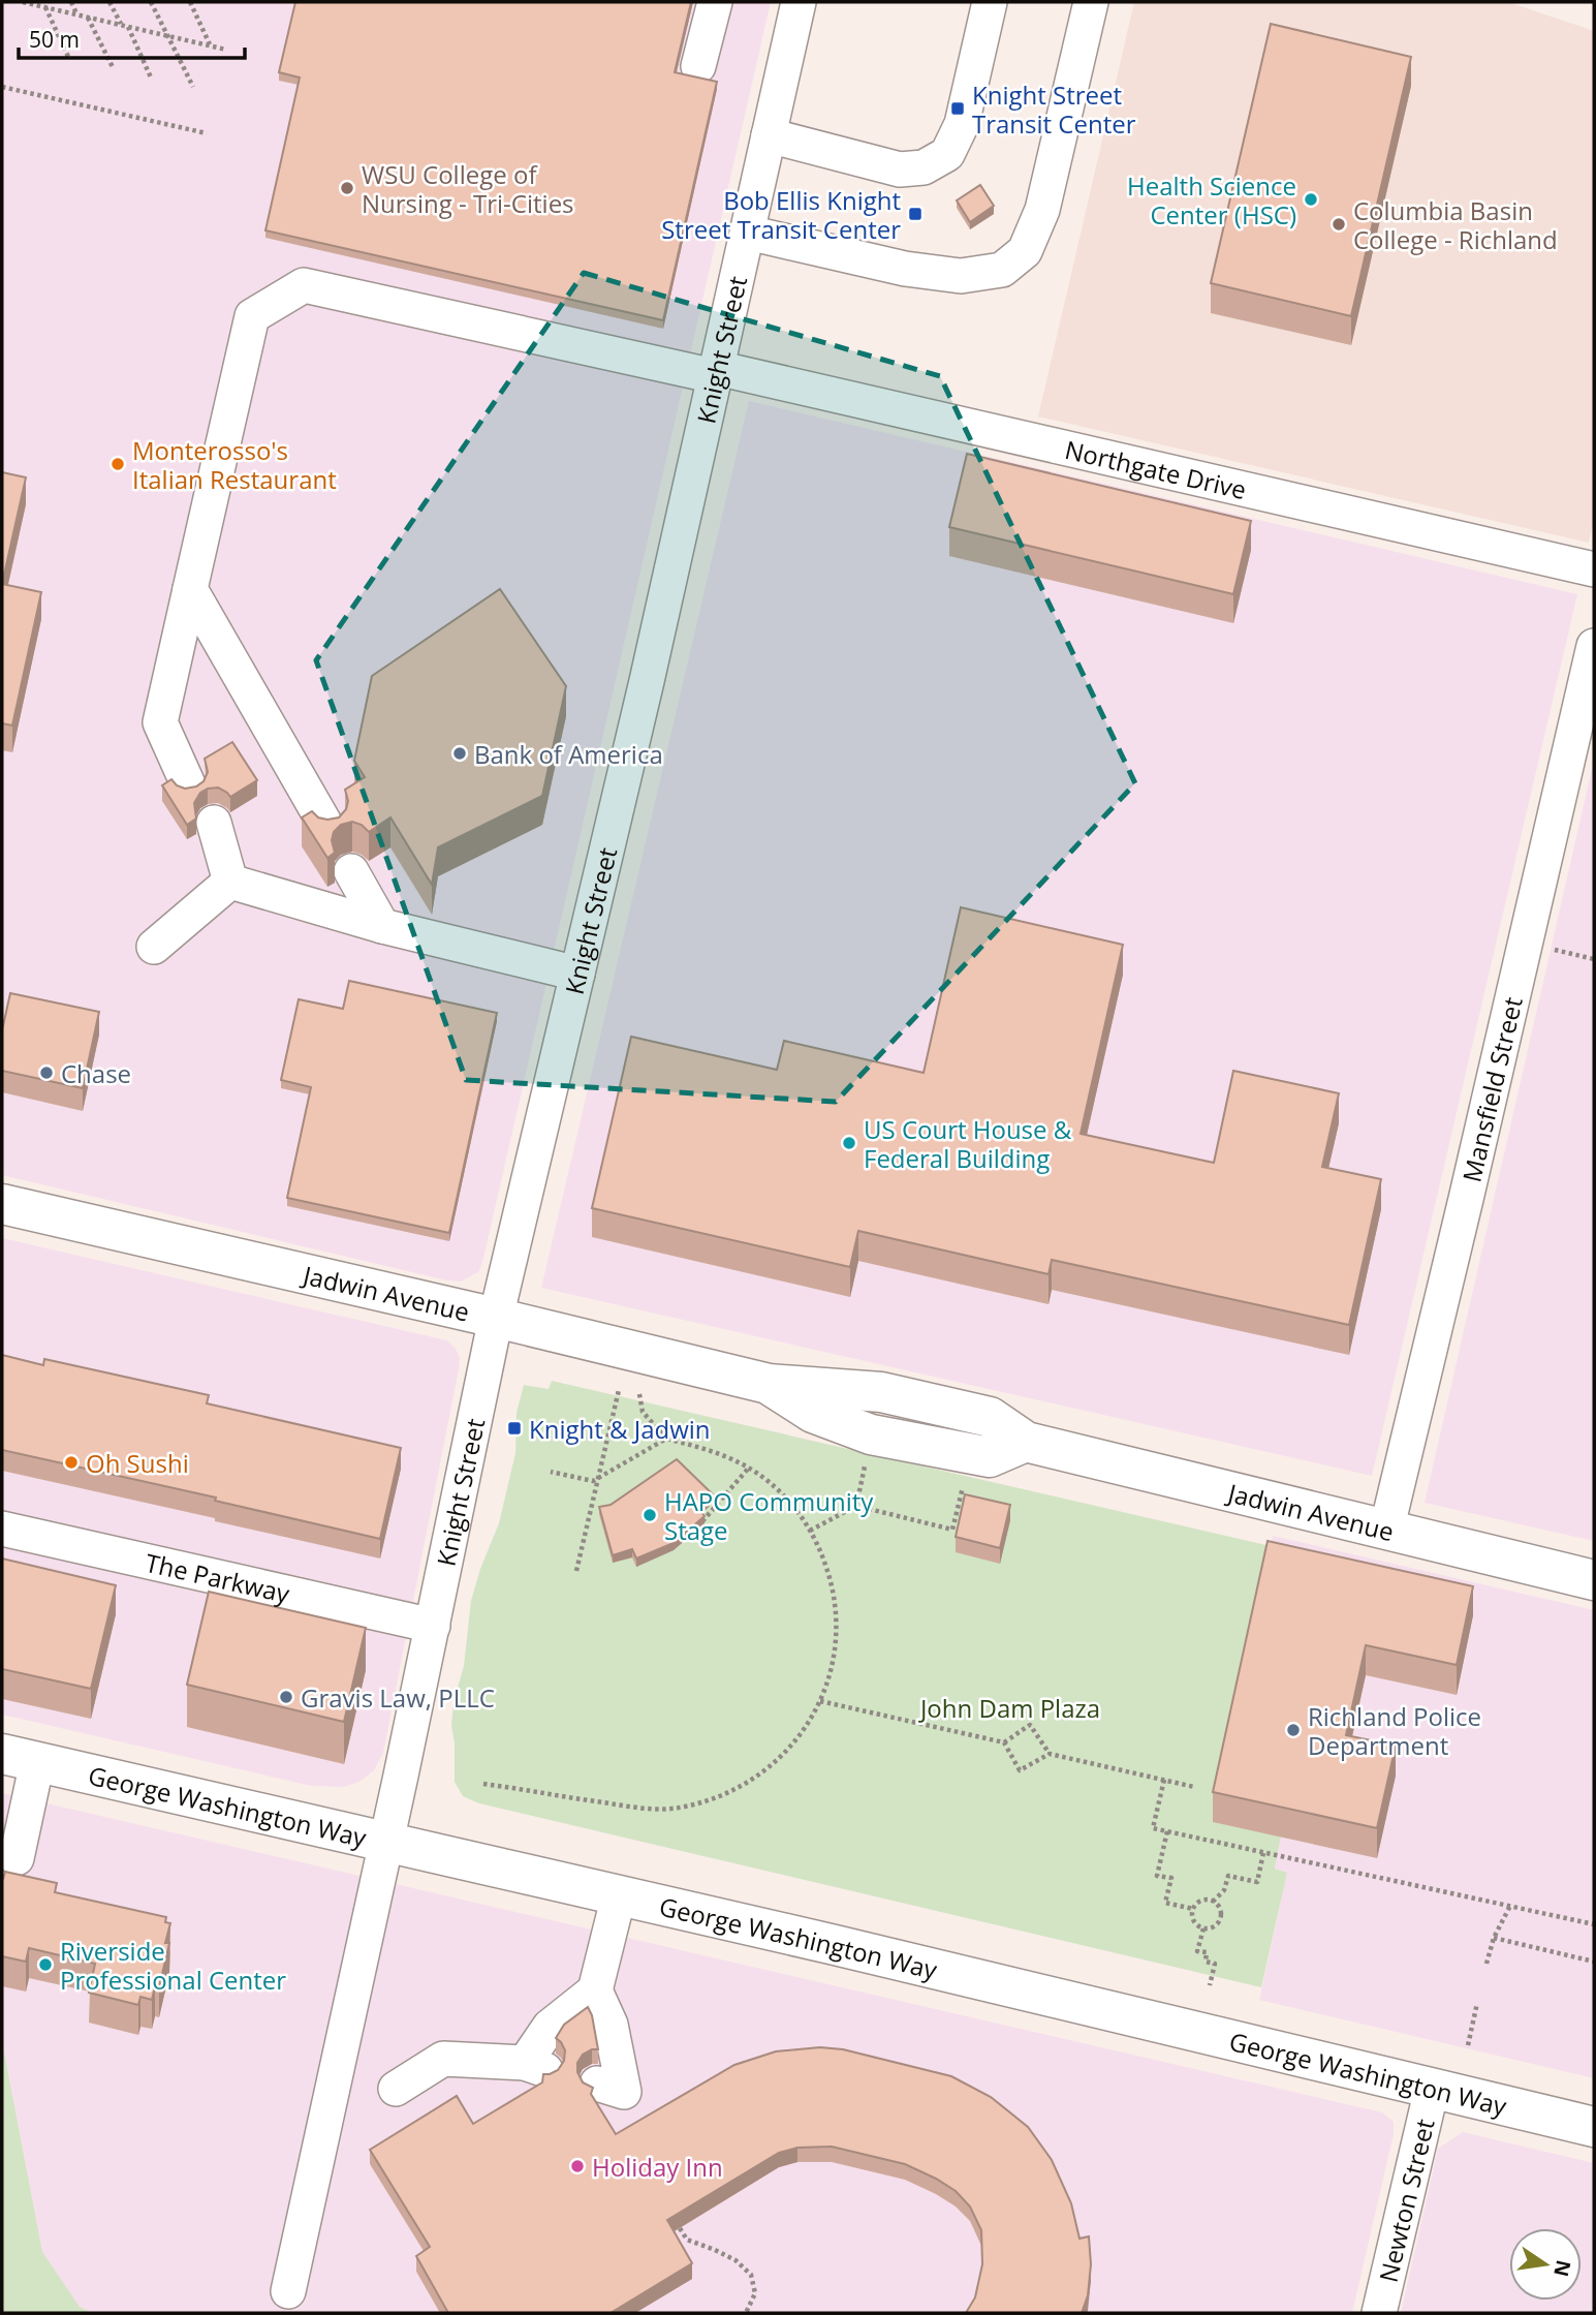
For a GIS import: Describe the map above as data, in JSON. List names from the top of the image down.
{
  "streets": {
    "main road": ["Jadwin Avenue", "George Washington Way"],
    "street": [
      "Knight Street",
      "Northgate Drive",
      "Mansfield Street",
      "The Parkway",
      "Newton Street"
    ]
  },
  "crossings": [
    ["Knight Street", "Northgate Drive"],
    ["Knight Street", "Jadwin Avenue"],
    ["Knight Street", "The Parkway"],
    ["Knight Street", "George Washington Way"],
    ["Mansfield Street", "Jadwin Avenue"],
    ["George Washington Way", "Newton Street"]
  ],
  "parks": ["John Dam Plaza"],
  "places": {
    "transit": ["Knight Street Transit Center", "Bob Ellis Knight Street Transit Center", "Knight & Jadwin"],
    "other": [
      "WSU College of Nursing - Tri-Cities",
      "Health Science Center (HSC)",
      "Columbia Basin College - Richland",
      "Monterosso's Italian Restaurant",
      "Bank of America",
      "Chase",
      "US Court House & Federal Building",
      "Oh Sushi",
      "HAPO Community Stage",
      "Gravis Law, PLLC",
      "Richland Police Department",
      "Riverside Professional Center",
      "Holiday Inn"
    ]
  },
  "scale_bar": "50 m",
  "north": "right"
}
